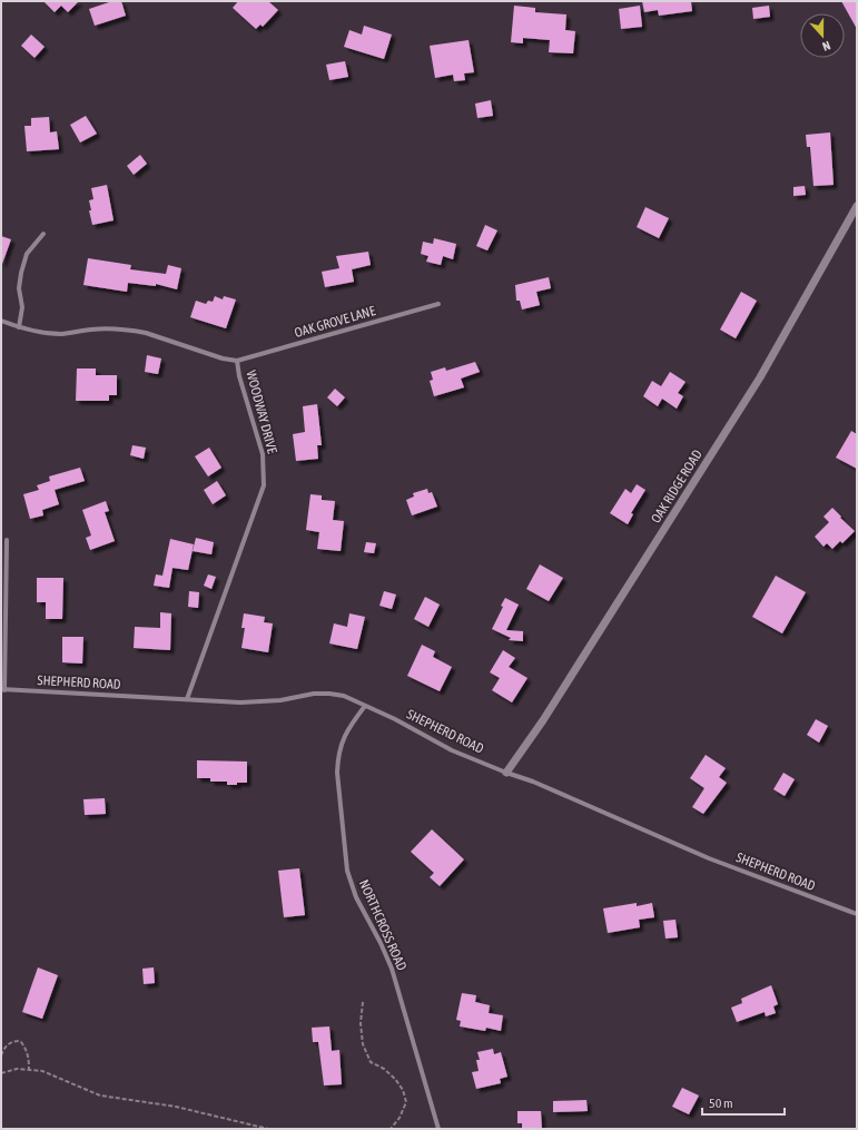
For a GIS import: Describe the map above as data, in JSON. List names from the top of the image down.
{
  "streets": {
    "street": [
      "OAK GROVE LANE",
      "WOODWAY DRIVE",
      "OAK RIDGE ROAD",
      "SHEPHERD ROAD",
      "NORTHCROSS ROAD"
    ]
  },
  "crossings": [
    ["OAK GROVE LANE", "WOODWAY DRIVE"],
    ["WOODWAY DRIVE", "SHEPHERD ROAD"],
    ["OAK RIDGE ROAD", "SHEPHERD ROAD"],
    ["SHEPHERD ROAD", "NORTHCROSS ROAD"]
  ],
  "scale_bar": "50 m",
  "north": "bottom"
}
